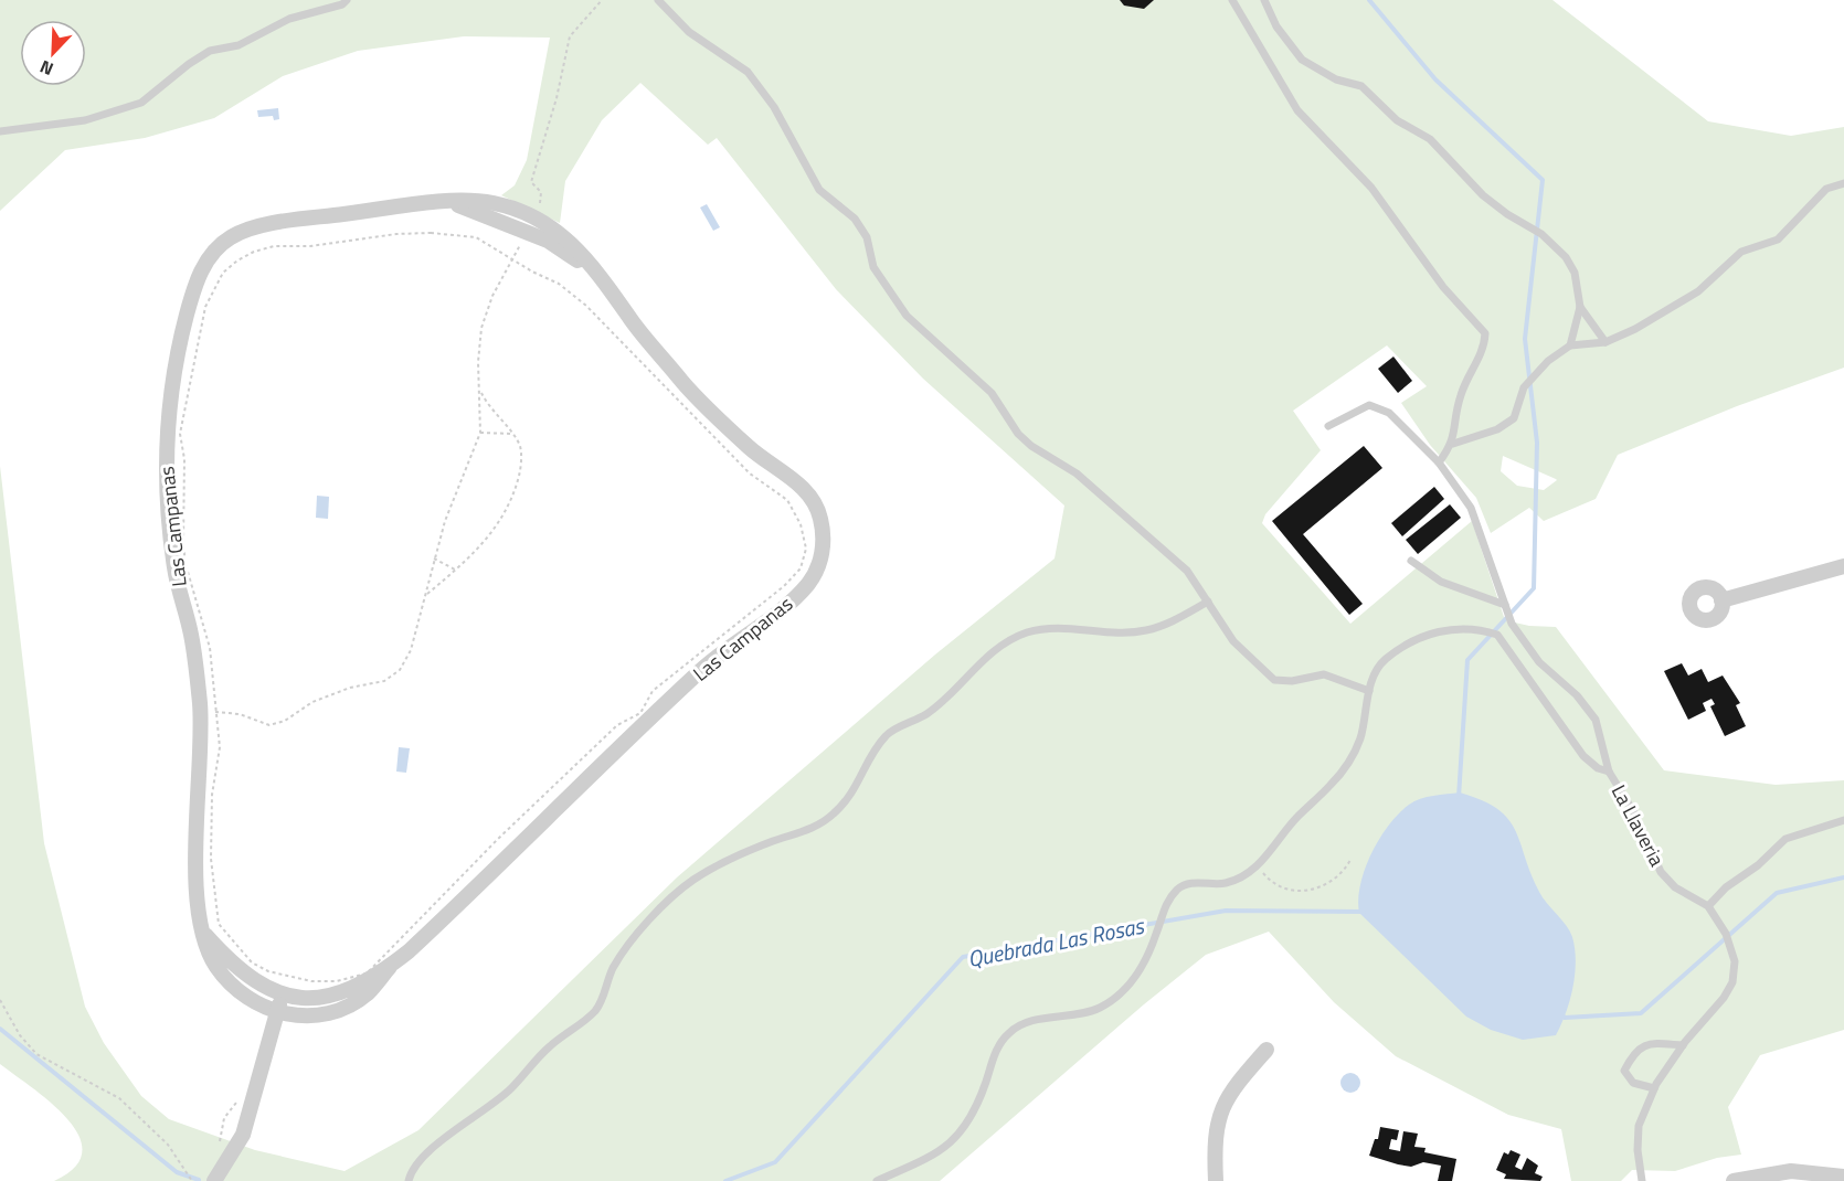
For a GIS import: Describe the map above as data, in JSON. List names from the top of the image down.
{
  "streets": {
    "street": ["Las Campanas"],
    "lane": ["La Llaveria"]
  },
  "water": ["Quebrada Las Rosas"],
  "north": "bottom left"
}
